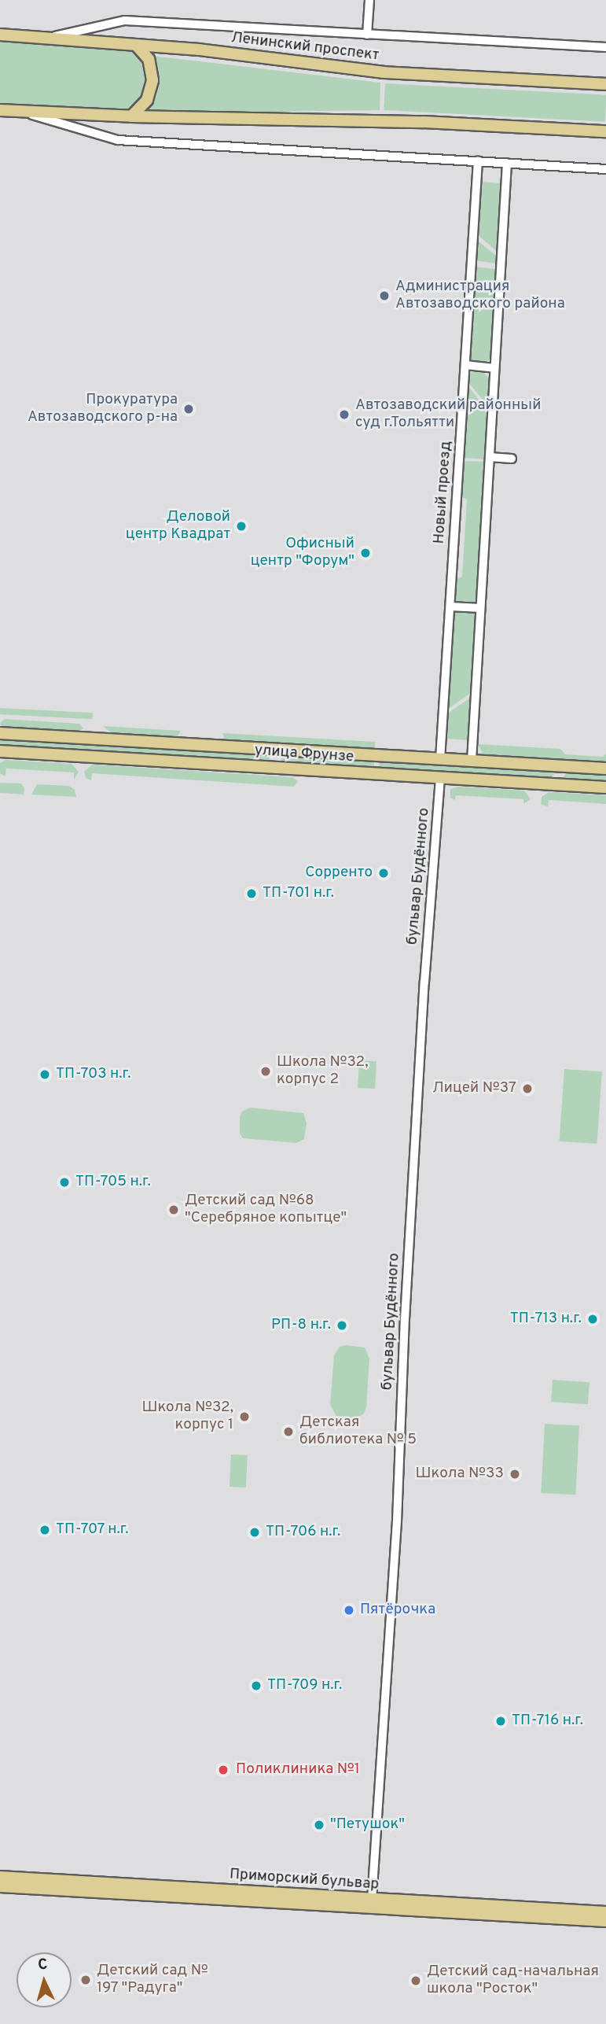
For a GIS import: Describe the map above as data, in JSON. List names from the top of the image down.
{
  "streets": {
    "main road": ["Ленинский проспект", "улица Фрунзе", "Приморский бульвар"],
    "street": ["Новый проезд", "бульвар Будённого"]
  },
  "crossings": [
    ["Новый проезд", "улица Фрунзе"],
    ["улица Фрунзе", "бульвар Будённого"],
    ["бульвар Будённого", "Приморский бульвар"]
  ],
  "places": [
    "Администрация Автозаводского района",
    "Прокуратура Автозаводского р-на",
    "Автозаводский районный суд г.Тольятти",
    "Деловой центр Квадрат",
    "Офисный центр \"Форум\"",
    "Сорренто",
    "ТП-701 н.г.",
    "Школа №32, корпус 2",
    "ТП-703 н.г.",
    "Лицей №37",
    "ТП-705 н.г.",
    "Детский сад №68 \"Серебряное копытце\"",
    "ТП-713 н.г.",
    "РП-8 н.г.",
    "Школа №32, корпус 1",
    "Детская библиотека № 5",
    "Школа №33",
    "ТП-707 н.г.",
    "ТП-706 н.г.",
    "Пятёрочка",
    "ТП-709 н.г.",
    "ТП-716 н.г.",
    "Поликлиника №1",
    "\"Петушок\"",
    "Детский сад № 197 \"Радуга\"",
    "Детский сад-начальная школа \"Росток\""
  ],
  "north": "top"
}
